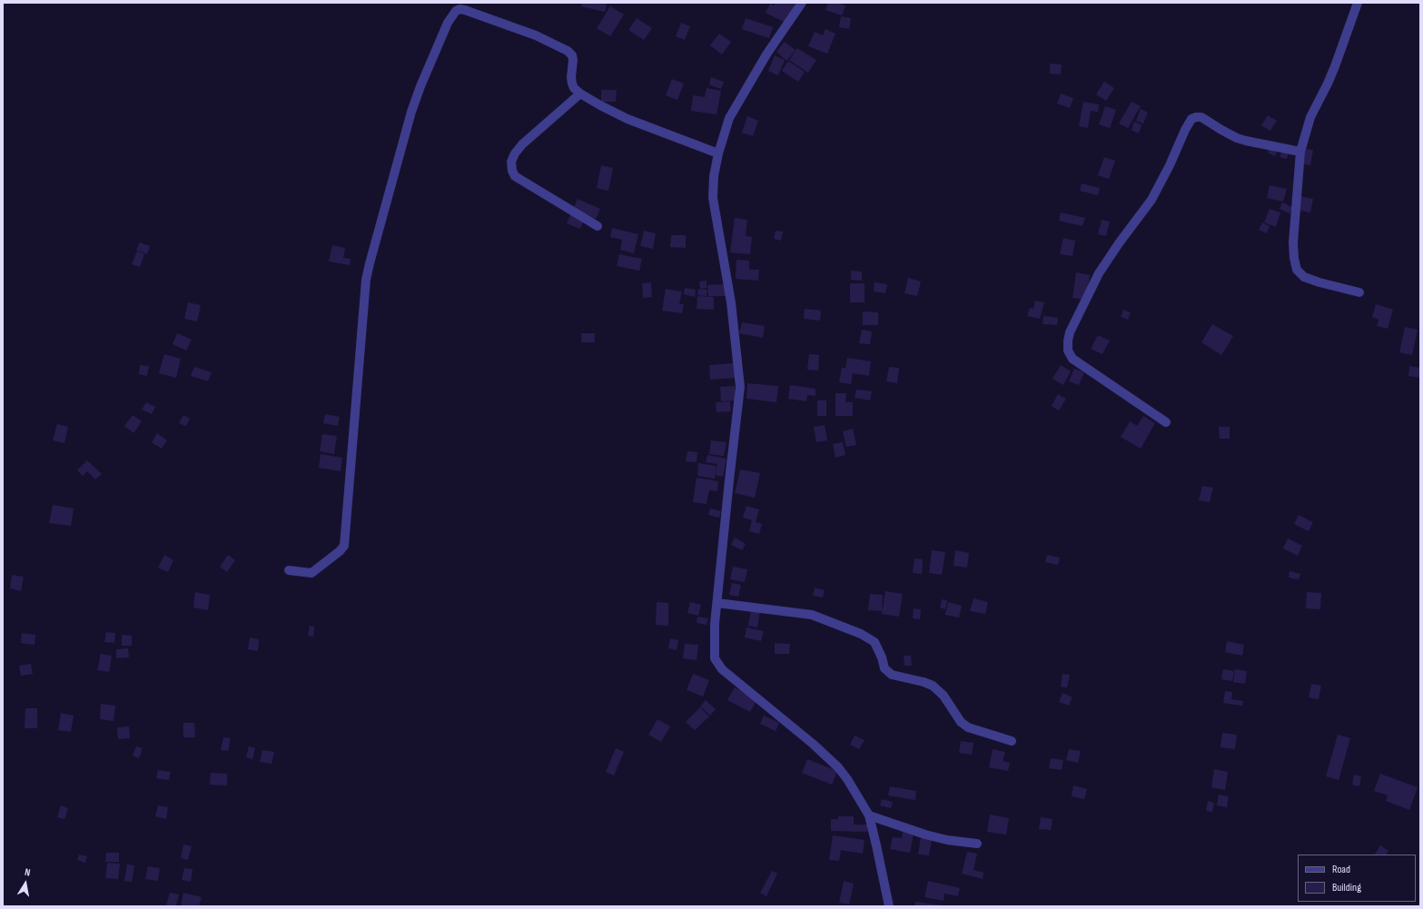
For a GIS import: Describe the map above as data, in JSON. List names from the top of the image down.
{
  "legend": ["Road", "Building"],
  "north": "top"
}
